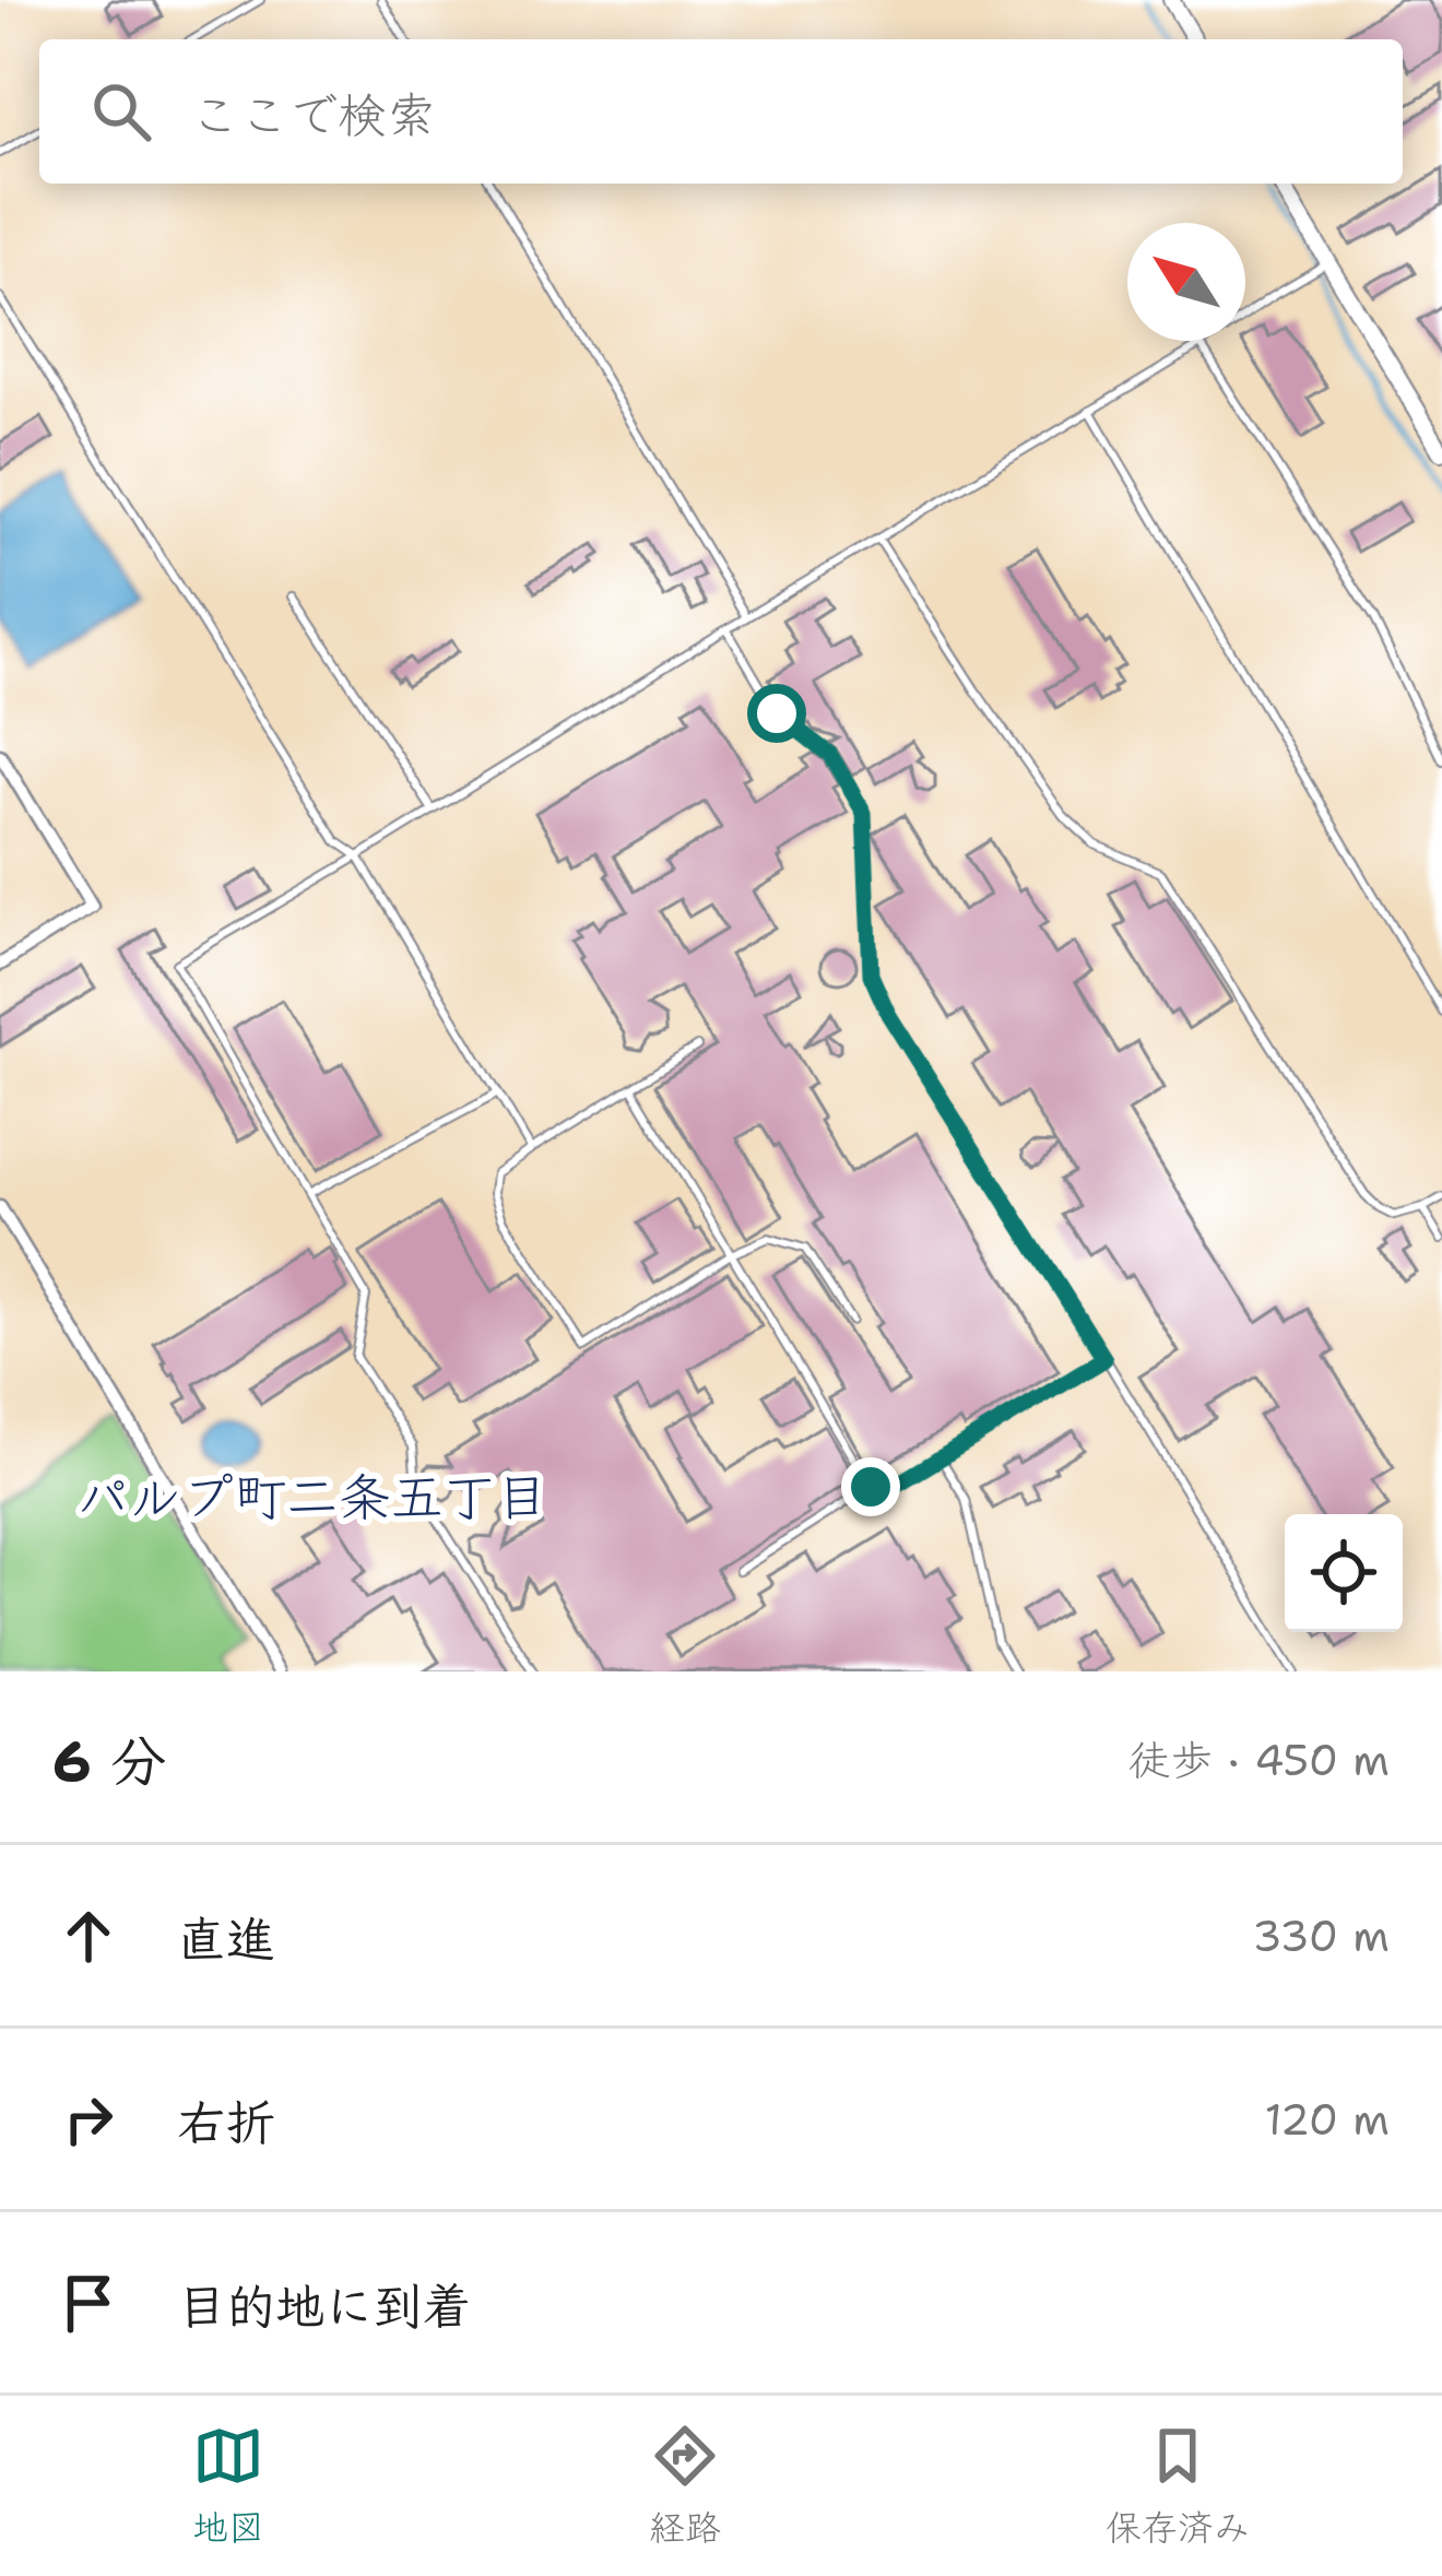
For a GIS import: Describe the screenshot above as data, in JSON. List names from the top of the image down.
{
  "districts": ["パルプ町二条五丁目"],
  "north": "top left",
  "page": {
    "search": "ここで検索",
    "heading": ["6 分", "徒歩 · 450 m"],
    "list": [
      ["直進", "330 m"],
      ["右折", "120 m"],
      "目的地に到着"
    ],
    "nav": ["地図", "経路", "保存済み"]
  }
}
